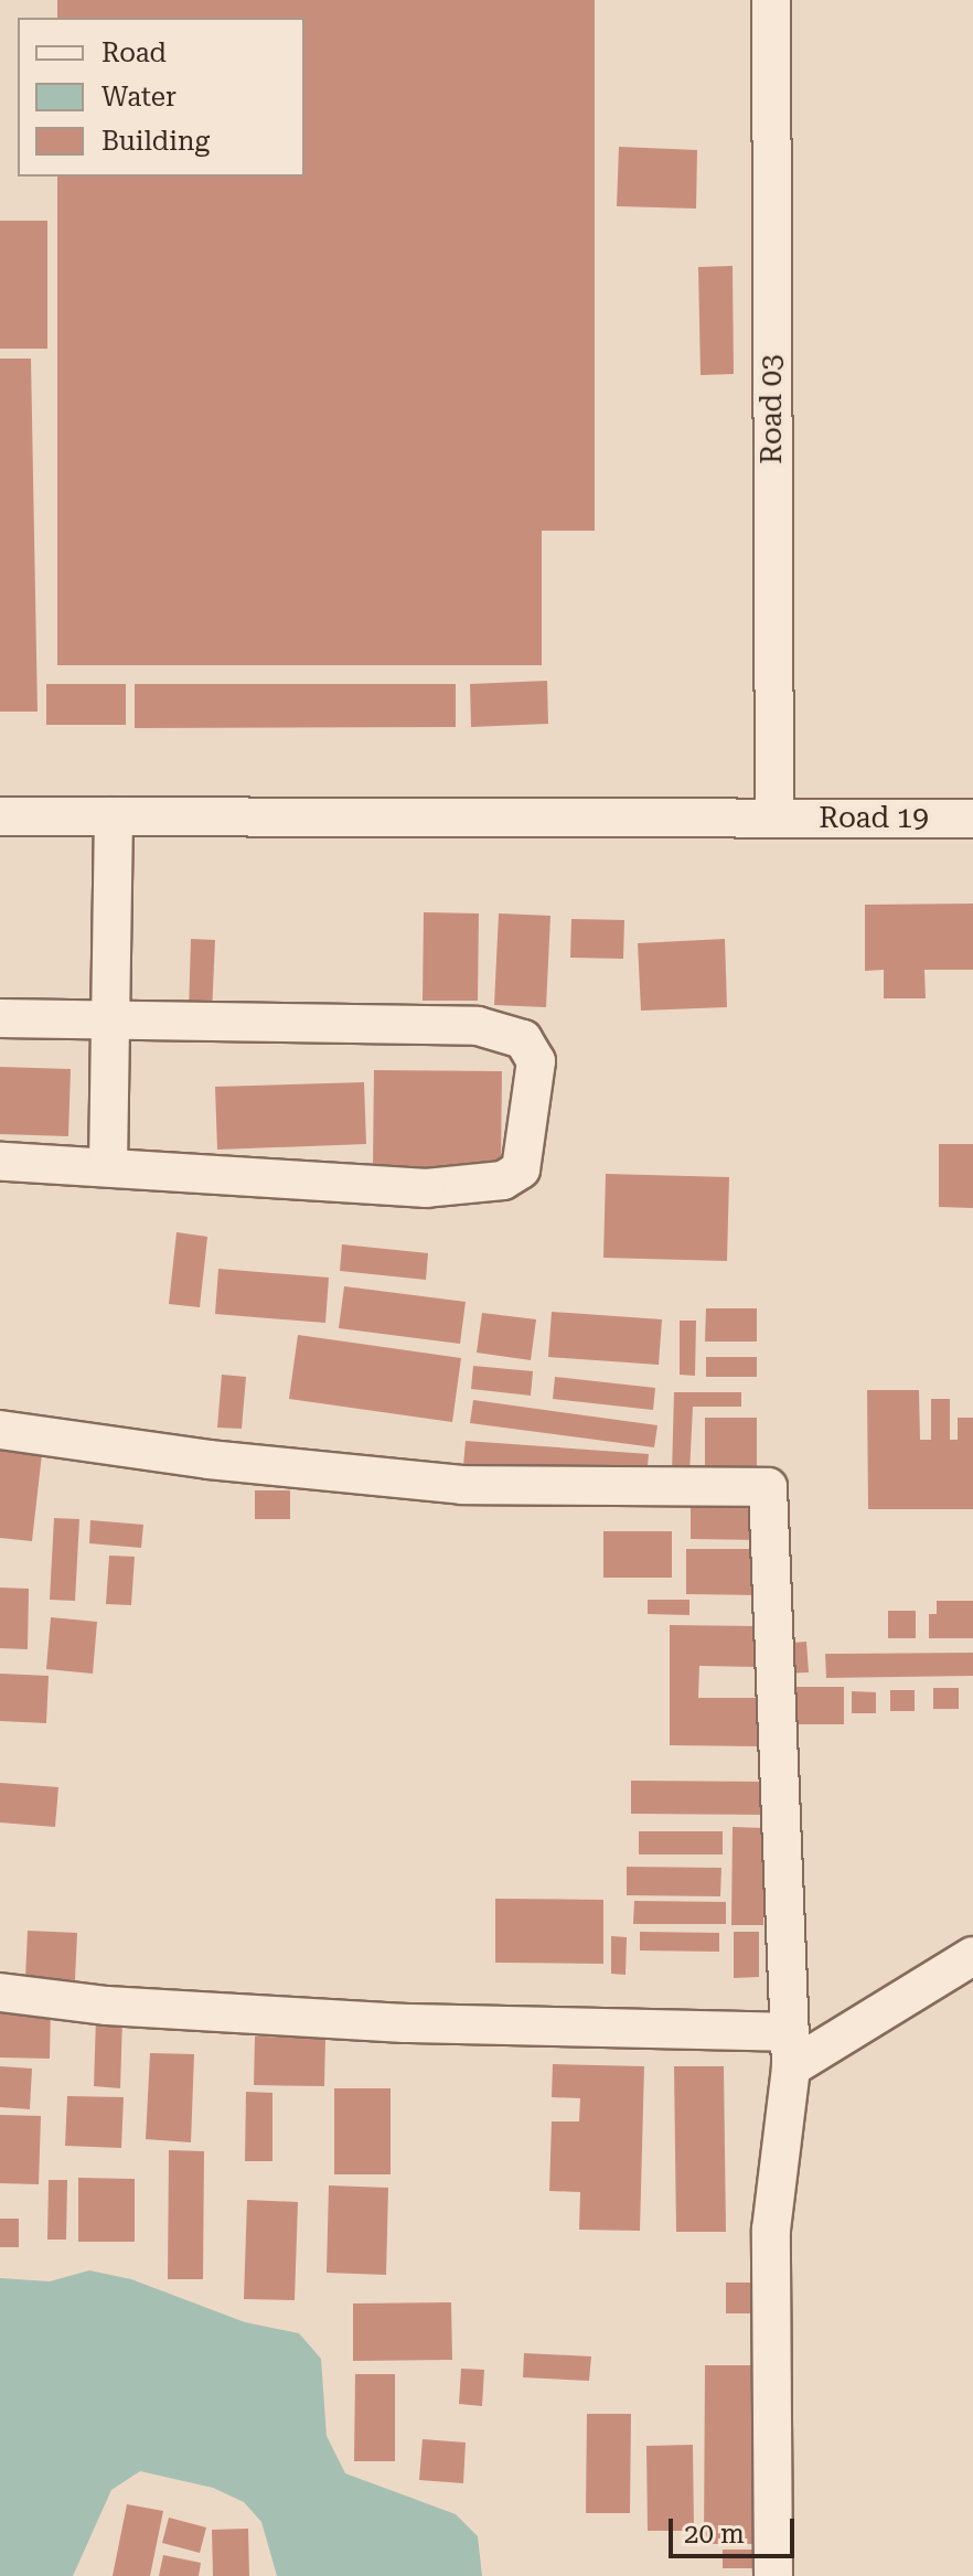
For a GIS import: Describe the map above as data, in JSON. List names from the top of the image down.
{
  "streets": {
    "street": ["Road 03", "Road 19"]
  },
  "crossings": [
    ["Road 03", "Road 19"]
  ],
  "legend": ["Road", "Water", "Building"],
  "scale_bar": "20 m"
}
